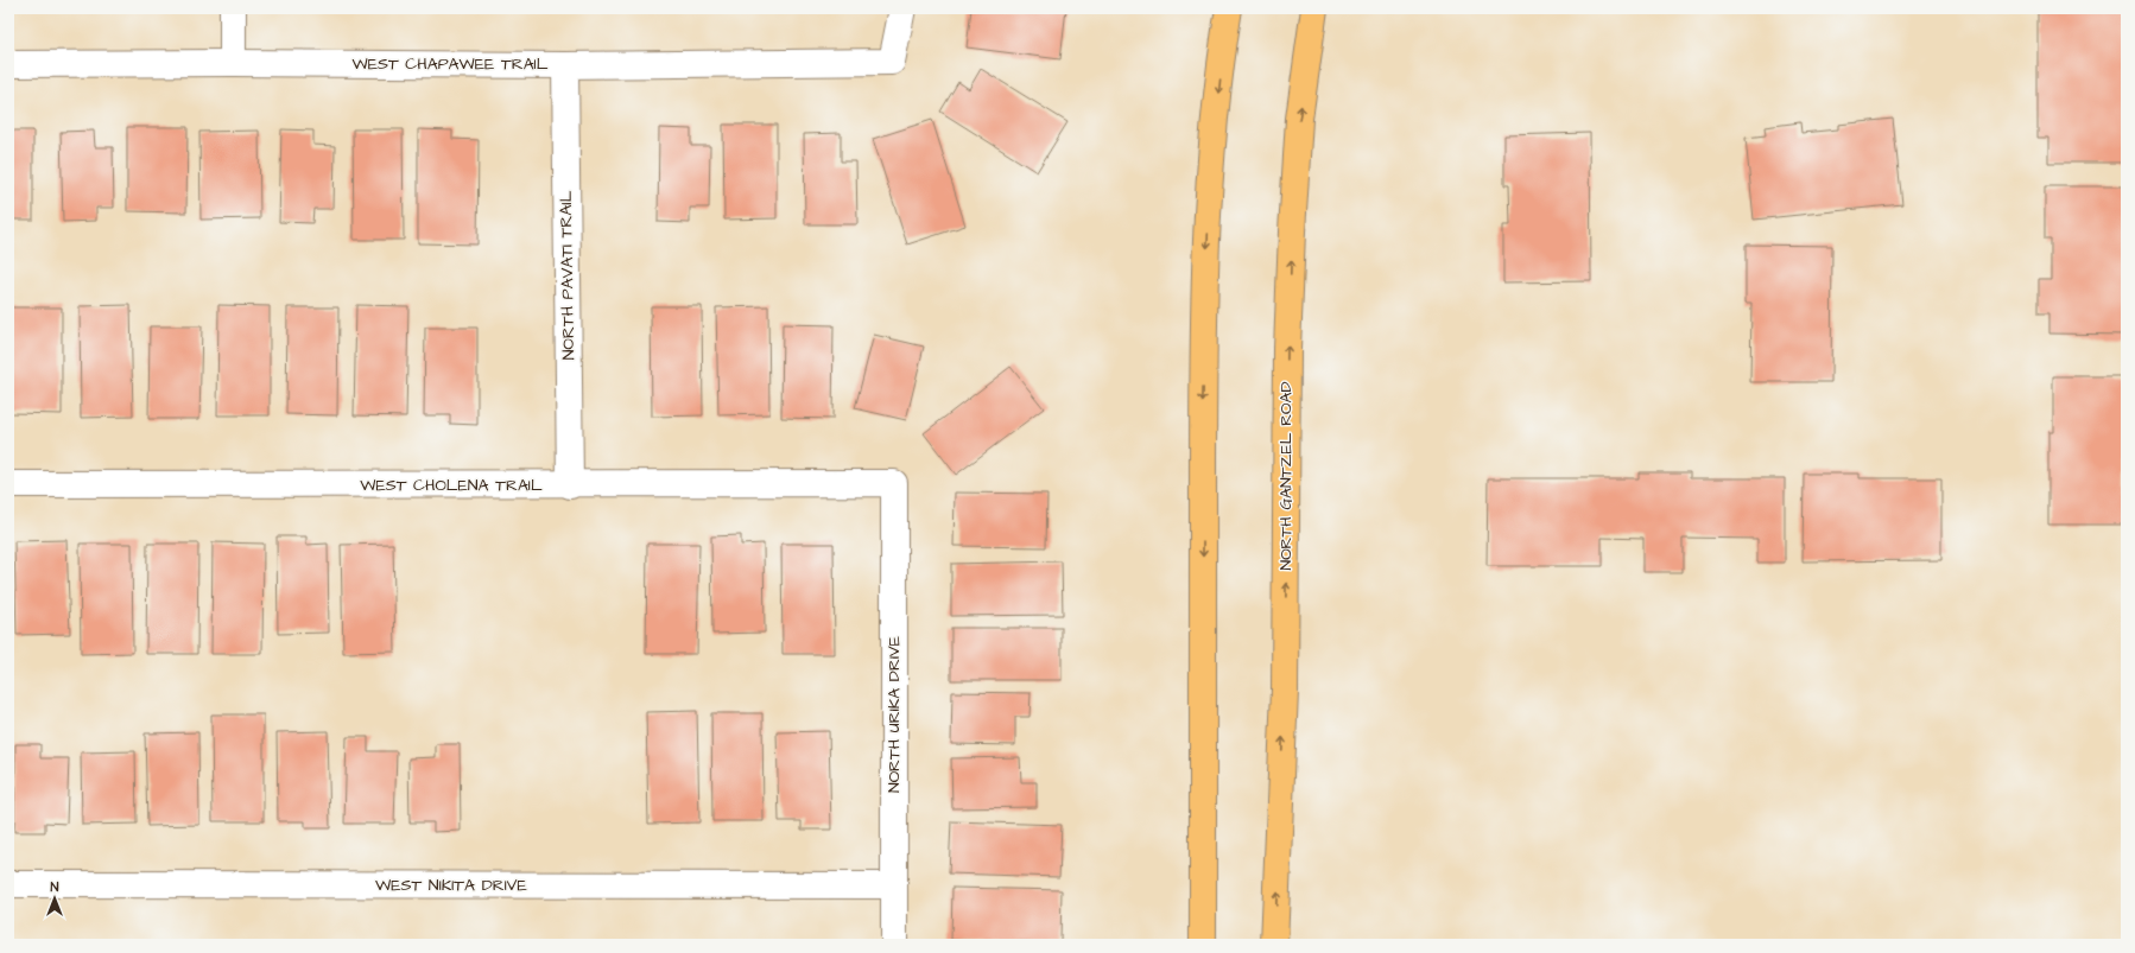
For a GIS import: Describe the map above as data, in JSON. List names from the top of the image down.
{
  "streets": {
    "main road": ["NORTH GANTZEL ROAD"],
    "street": [
      "WEST CHAPAWEE TRAIL",
      "NORTH PAVATI TRAIL",
      "WEST CHOLENA TRAIL",
      "NORTH URIKA DRIVE",
      "WEST NIKITA DRIVE"
    ]
  },
  "crossings": [
    ["WEST CHAPAWEE TRAIL", "NORTH PAVATI TRAIL"],
    ["NORTH PAVATI TRAIL", "WEST CHOLENA TRAIL"],
    ["WEST CHOLENA TRAIL", "NORTH URIKA DRIVE"],
    ["NORTH URIKA DRIVE", "WEST NIKITA DRIVE"]
  ],
  "north": "top"
}
